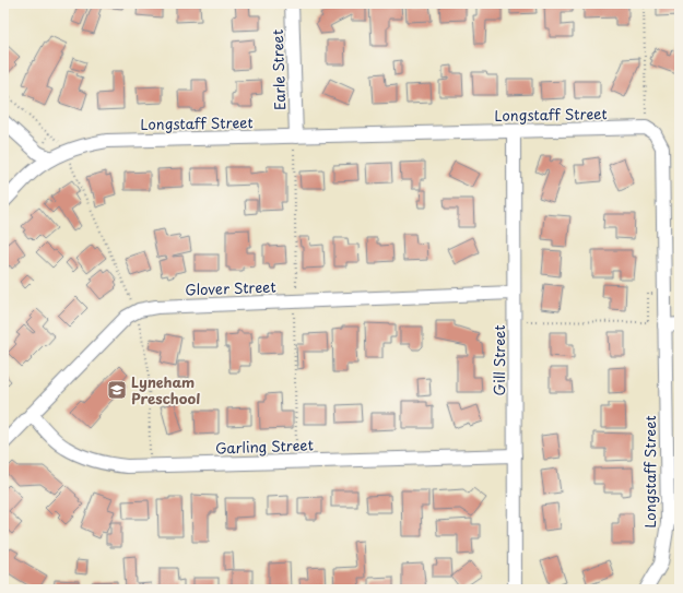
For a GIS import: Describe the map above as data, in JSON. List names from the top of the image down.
{
  "streets": {
    "street": [
      "Earle Street",
      "Longstaff Street",
      "Glover Street",
      "Gill Street",
      "Garling Street"
    ]
  },
  "crossings": [
    ["Earle Street", "Longstaff Street"],
    ["Longstaff Street", "Gill Street"],
    ["Glover Street", "Gill Street"],
    ["Glover Street", "Garling Street"],
    ["Gill Street", "Garling Street"]
  ],
  "places": {
    "school or university": ["Lyneham Preschool"]
  }
}
